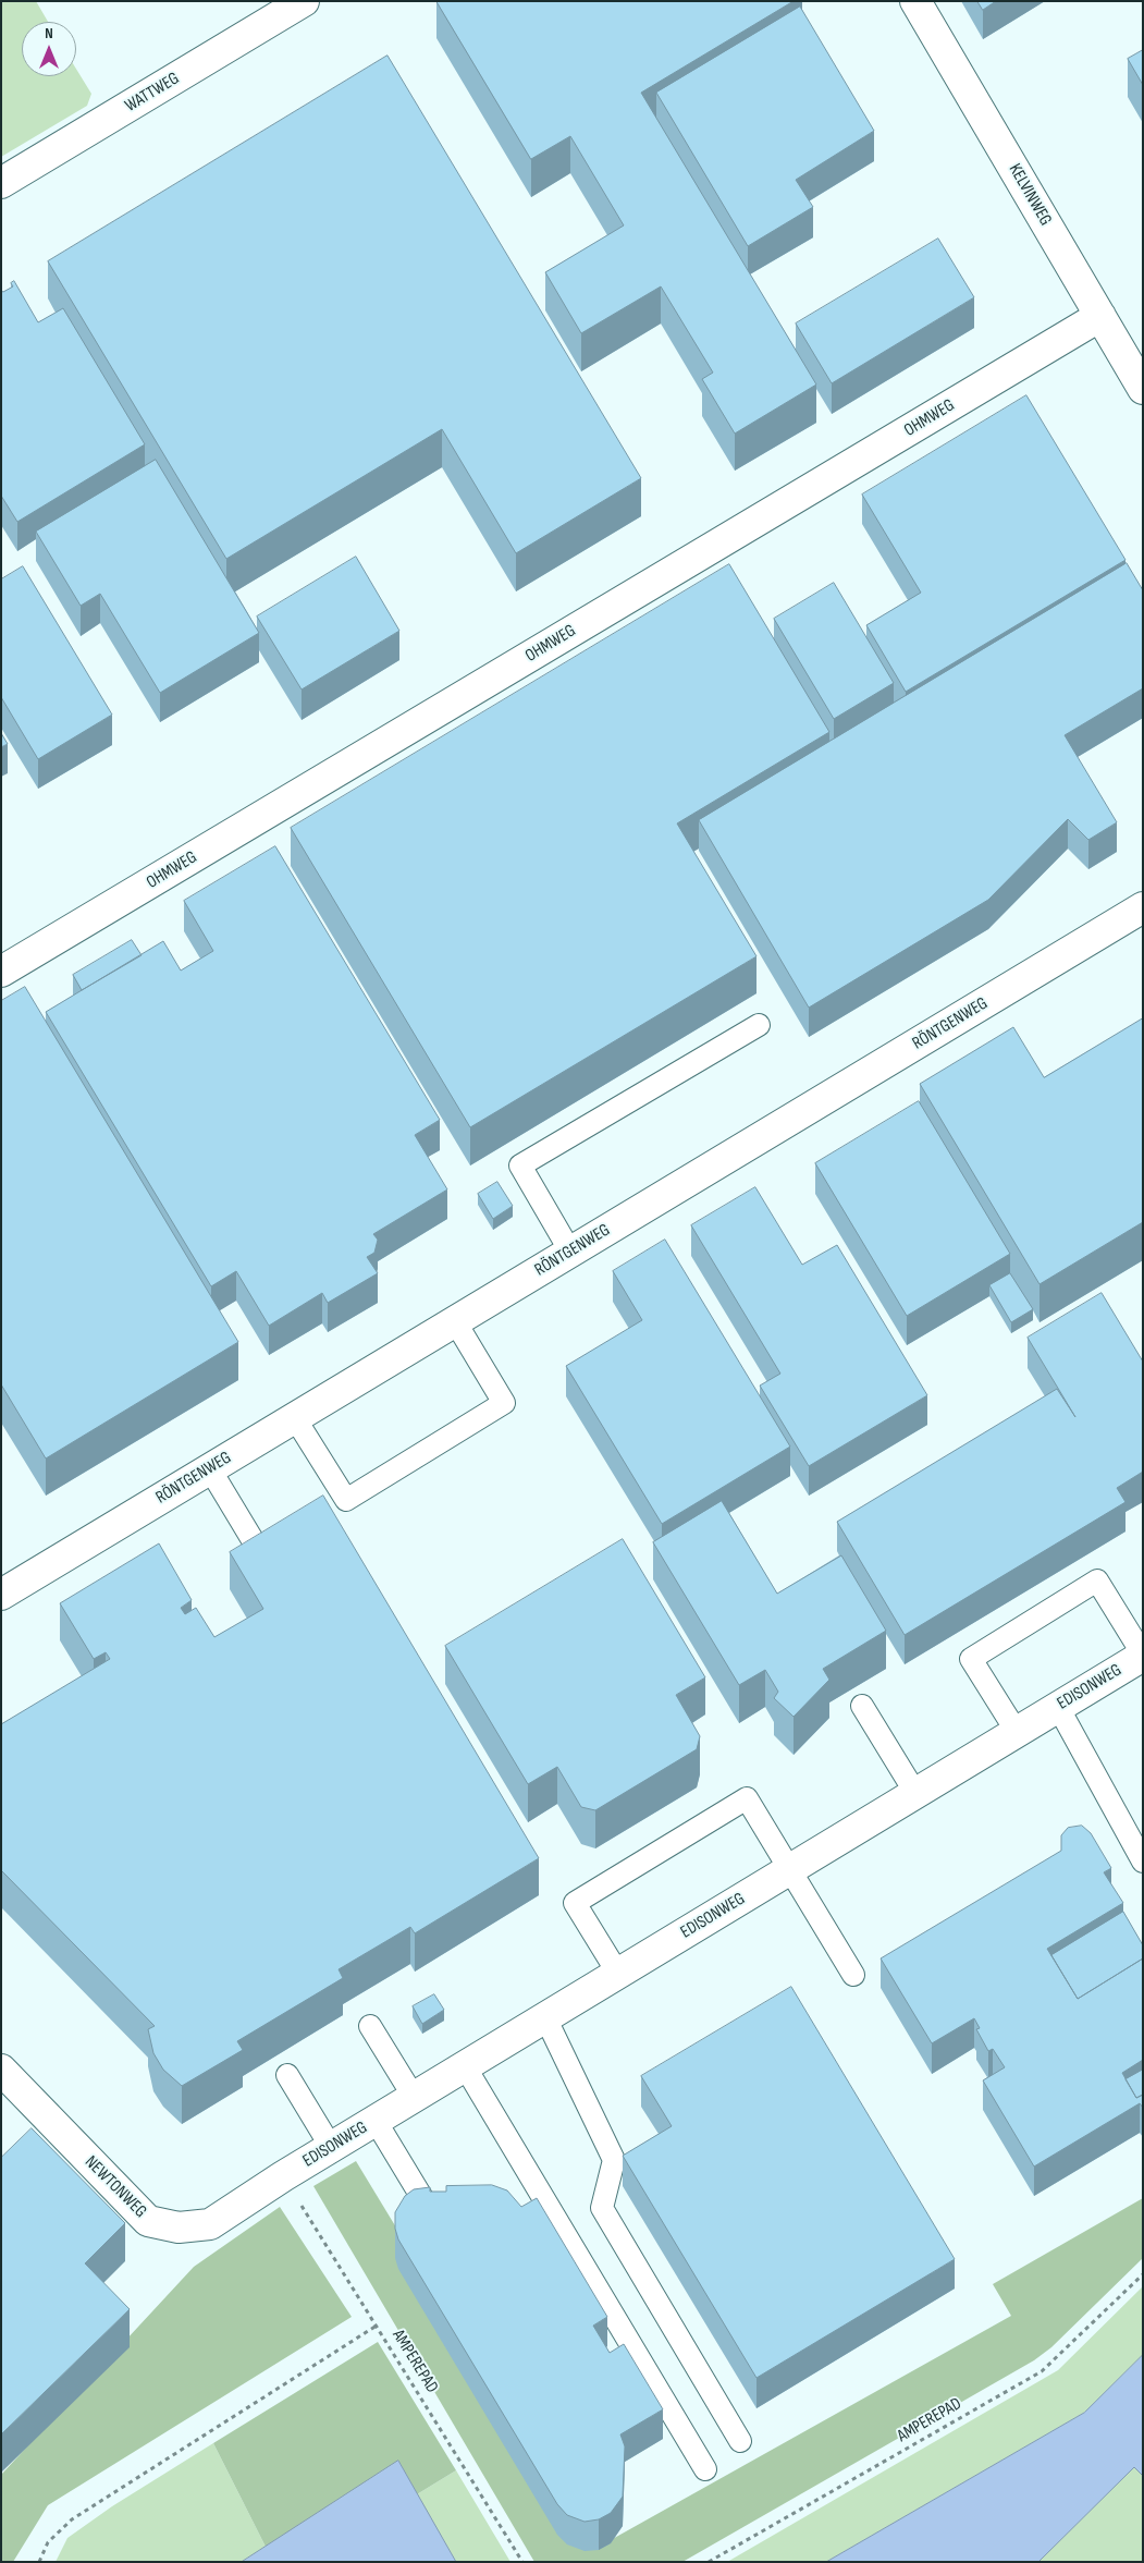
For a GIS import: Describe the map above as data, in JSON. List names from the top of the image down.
{
  "streets": {
    "street": [
      "WATTWEG",
      "KELVINWEG",
      "OHMWEG",
      "RÖNTGENWEG",
      "EDISONWEG",
      "NEWTONWEG"
    ],
    "path": ["AMPEREPAD"]
  },
  "crossings": [
    ["KELVINWEG", "OHMWEG"],
    ["EDISONWEG", "NEWTONWEG"],
    ["EDISONWEG", "AMPEREPAD"],
    ["NEWTONWEG", "AMPEREPAD"]
  ],
  "north": "top"
}
